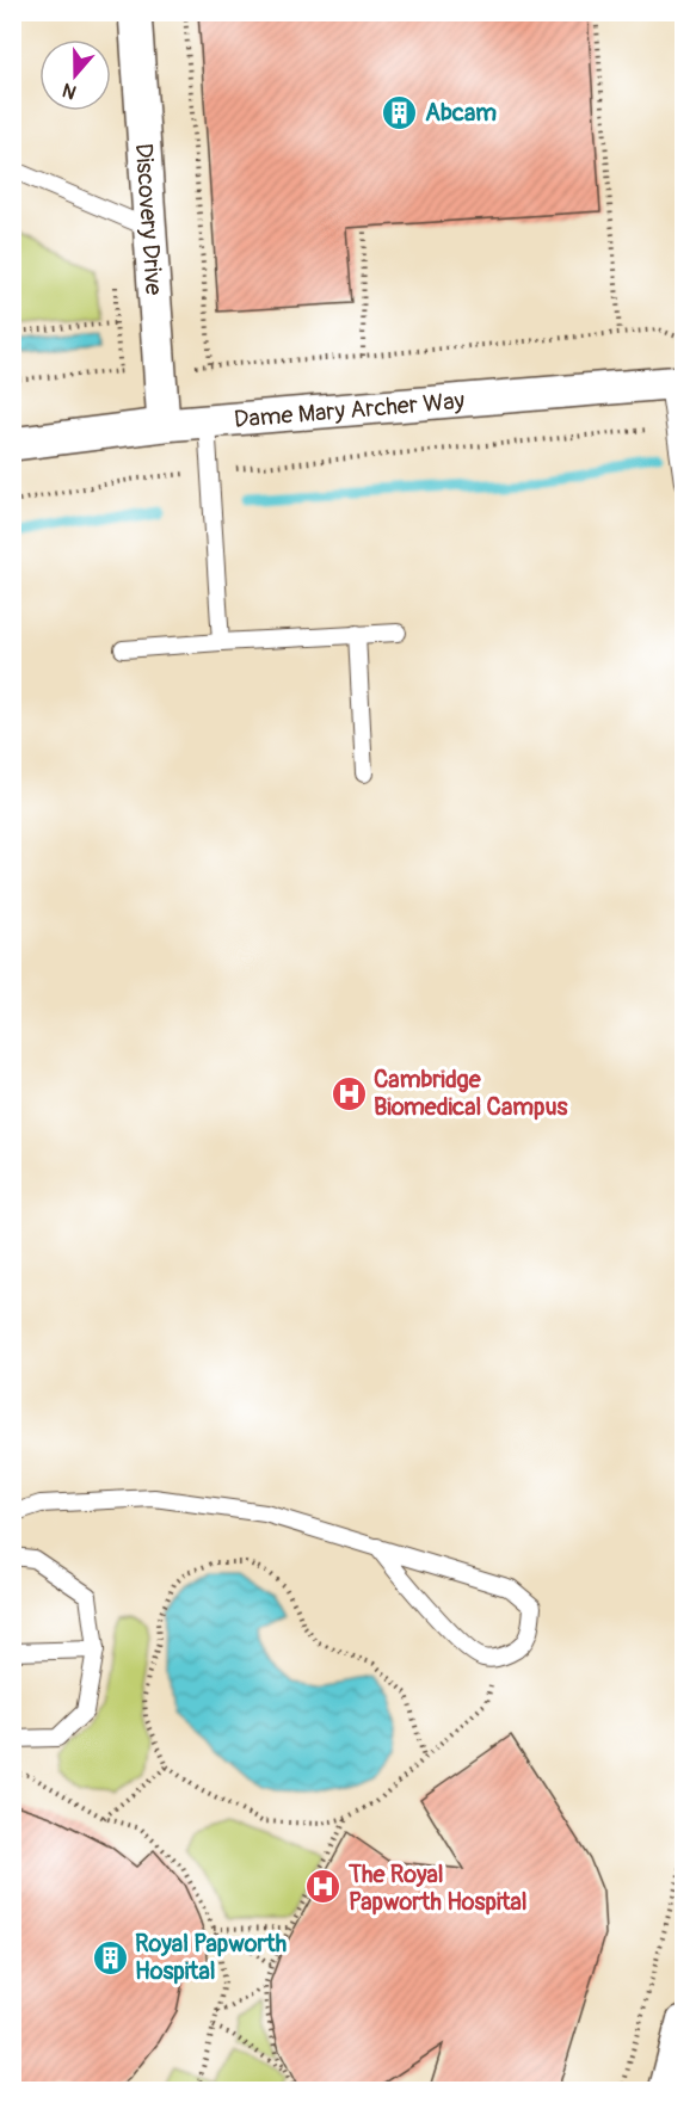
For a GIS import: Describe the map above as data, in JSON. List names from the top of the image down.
{
  "streets": {
    "street": ["Discovery Drive", "Dame Mary Archer Way"]
  },
  "crossings": [
    ["Discovery Drive", "Dame Mary Archer Way"]
  ],
  "places": {
    "building": ["Abcam", "Royal Papworth Hospital"],
    "hospital": ["Cambridge Biomedical Campus", "The Royal Papworth Hospital"]
  },
  "north": "bottom"
}
